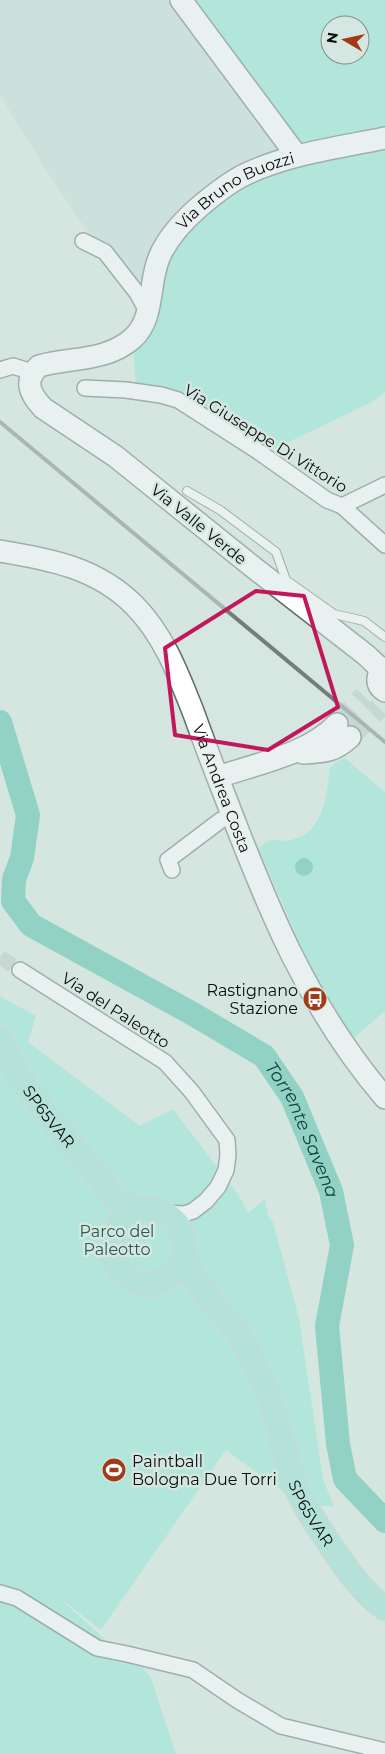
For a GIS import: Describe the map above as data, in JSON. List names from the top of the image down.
{
  "streets": {
    "main road": ["SP65VAR"],
    "street": [
      "Via Bruno Buozzi",
      "Via Giuseppe Di Vittorio",
      "Via Valle Verde",
      "Via Andrea Costa",
      "Via del Paleotto"
    ]
  },
  "crossings": [
    ["Via Bruno Buozzi", "Via Valle Verde"]
  ],
  "water": ["Torrente Savena"],
  "parks": ["Parco del Paleotto"],
  "places": {
    "bus stop": ["Rastignano Stazione"],
    "sports": ["Paintball Bologna Due Torri"]
  },
  "north": "left"
}
